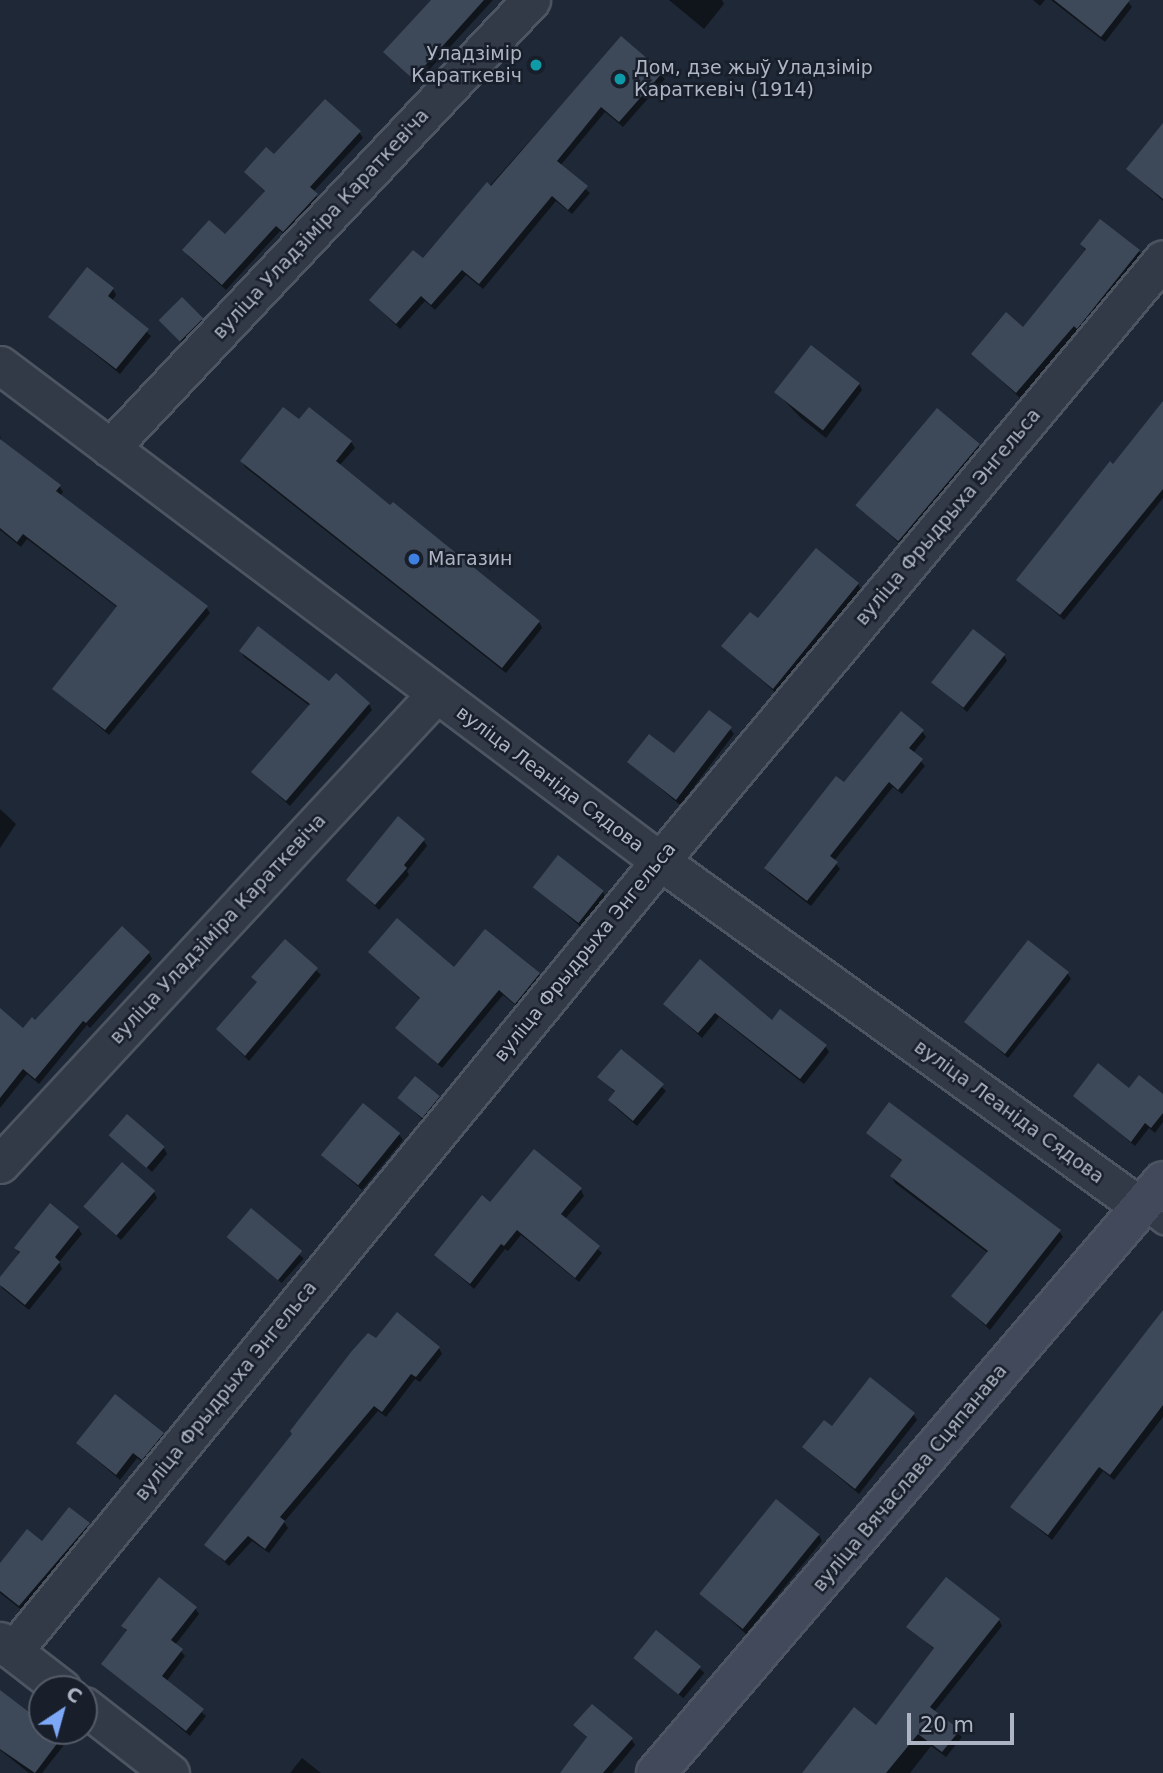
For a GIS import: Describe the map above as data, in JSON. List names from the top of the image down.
{
  "streets": {
    "main road": ["вуліца Вячаслава Сцяпанава"],
    "street": ["вуліца Уладзіміра Караткевіча", "вуліца Фрыдрыха Энгельса", "вуліца Леаніда Сядова"]
  },
  "crossings": [
    ["вуліца Уладзіміра Караткевіча", "вуліца Леаніда Сядова"],
    ["вуліца Фрыдрыха Энгельса", "вуліца Леаніда Сядова"],
    ["вуліца Леаніда Сядова", "вуліца Вячаслава Сцяпанава"]
  ],
  "places": ["Уладзімір Караткевіч", "Дом, дзе жыў Уладзімір Караткевіч (1914)", "Магазин"],
  "scale_bar": "20 m",
  "north": "top right"
}
